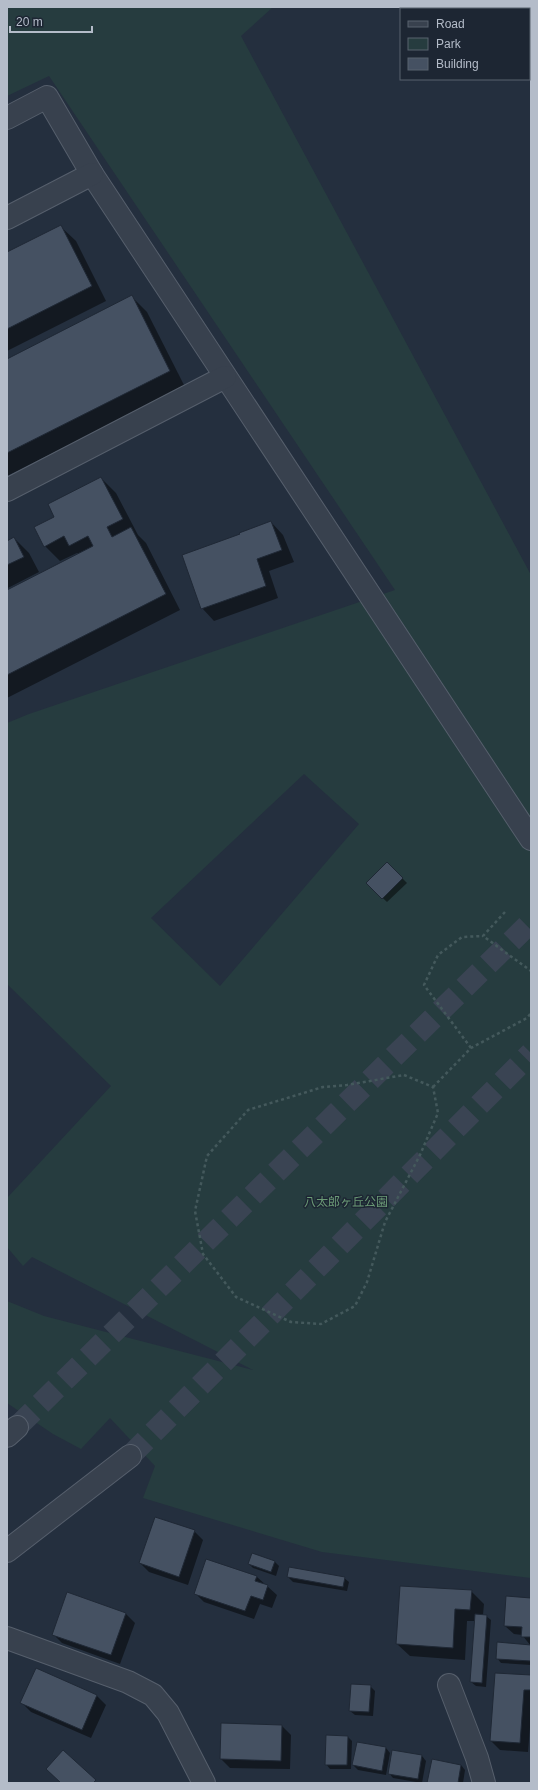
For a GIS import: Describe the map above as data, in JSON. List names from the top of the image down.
{
  "parks": ["八太郎ヶ丘公園"],
  "legend": ["Road", "Park", "Building"],
  "scale_bar": "20 m"
}
